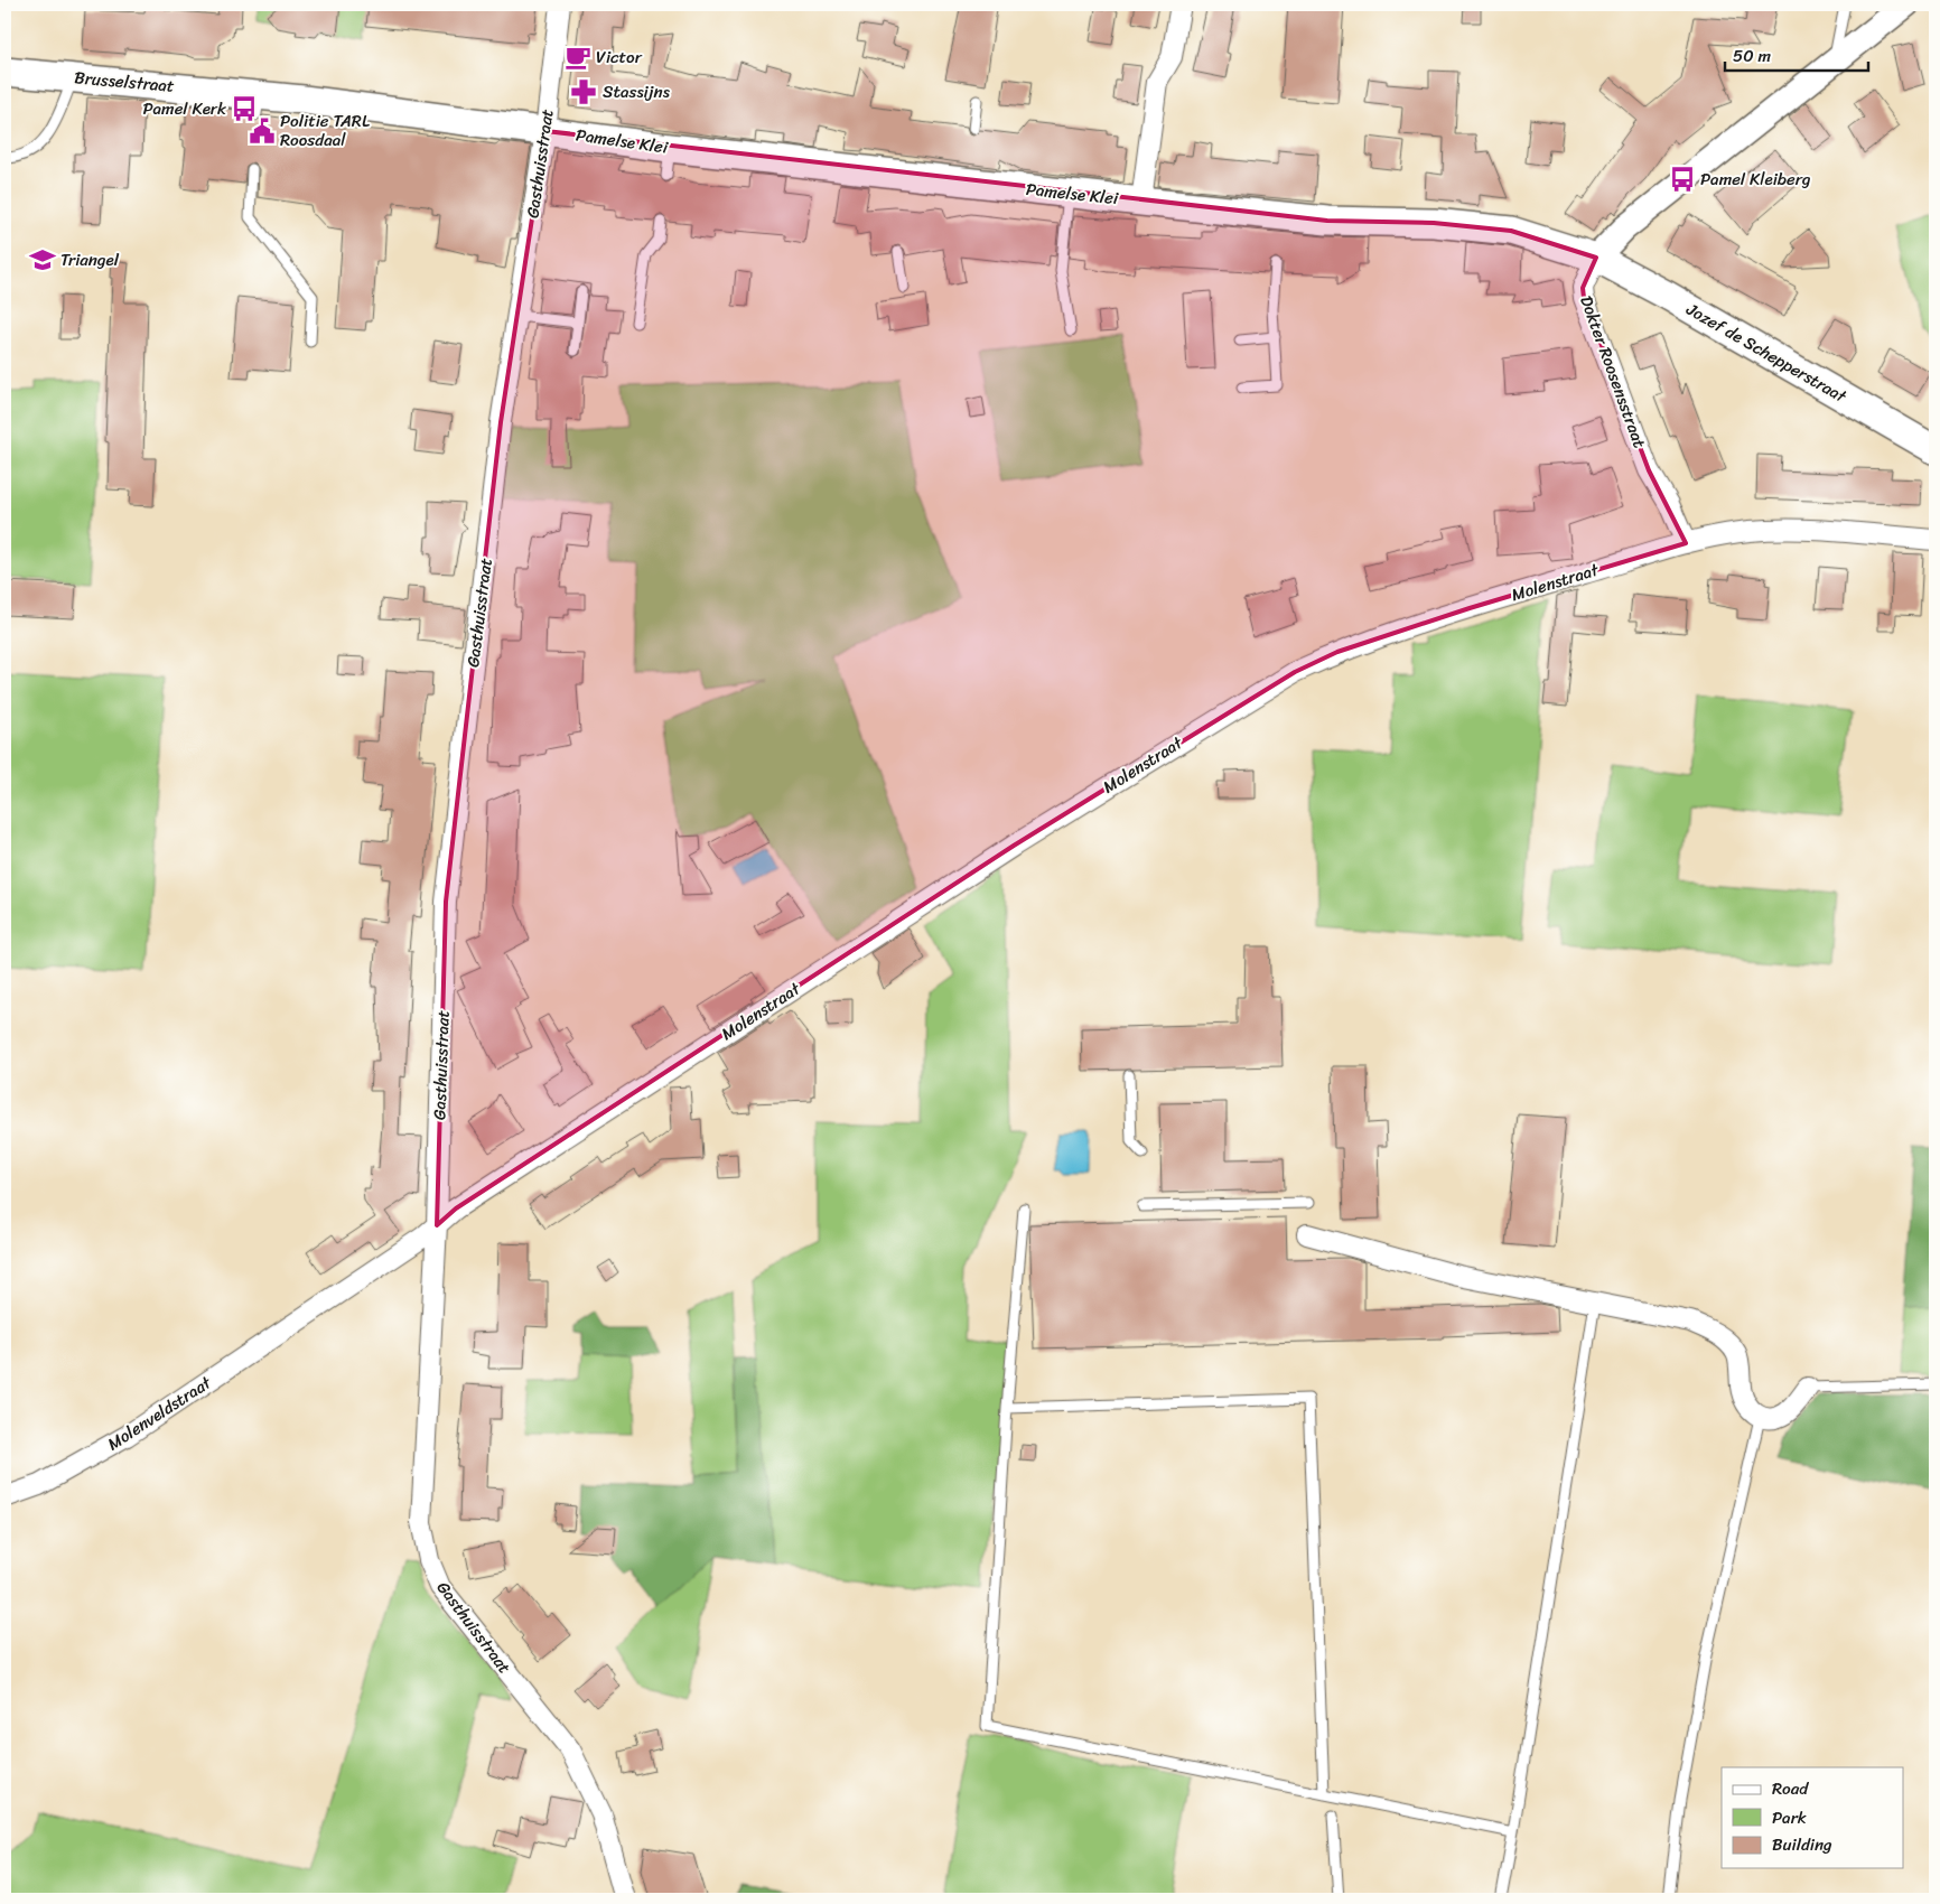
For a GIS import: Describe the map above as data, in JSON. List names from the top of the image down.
{
  "streets": {
    "main road": ["Brusselstraat", "Pamelse Klei", "Jozef de Schepperstraat"],
    "street": [
      "Gasthuisstraat",
      "Dokter Roosensstraat",
      "Molenstraat",
      "Molenveldstraat"
    ]
  },
  "crossings": [
    ["Brusselstraat", "Pamelse Klei"],
    ["Brusselstraat", "Gasthuisstraat"],
    ["Pamelse Klei", "Gasthuisstraat"],
    ["Pamelse Klei", "Jozef de Schepperstraat"],
    ["Pamelse Klei", "Dokter Roosensstraat"],
    ["Gasthuisstraat", "Molenstraat"],
    ["Gasthuisstraat", "Molenveldstraat"],
    ["Jozef de Schepperstraat", "Dokter Roosensstraat"],
    ["Dokter Roosensstraat", "Molenstraat"],
    ["Molenstraat", "Molenveldstraat"]
  ],
  "places": {
    "cafe": ["Victor"],
    "pharmacy": ["Stassijns"],
    "bus stop": ["Pamel Kerk", "Pamel Kleiberg"],
    "public building": ["Politie TARL Roosdaal"],
    "school or university": ["Triangel"]
  },
  "legend": ["Road", "Park", "Building"],
  "scale_bar": "50 m"
}
